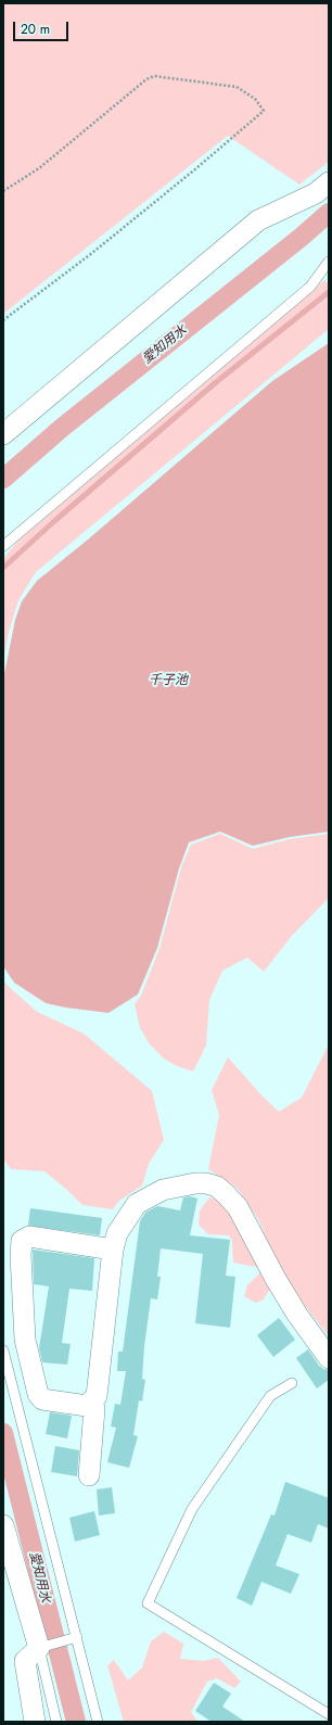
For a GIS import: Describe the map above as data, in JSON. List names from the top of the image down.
{
  "water": ["愛知用水", "千子池"],
  "scale_bar": "20 m"
}
